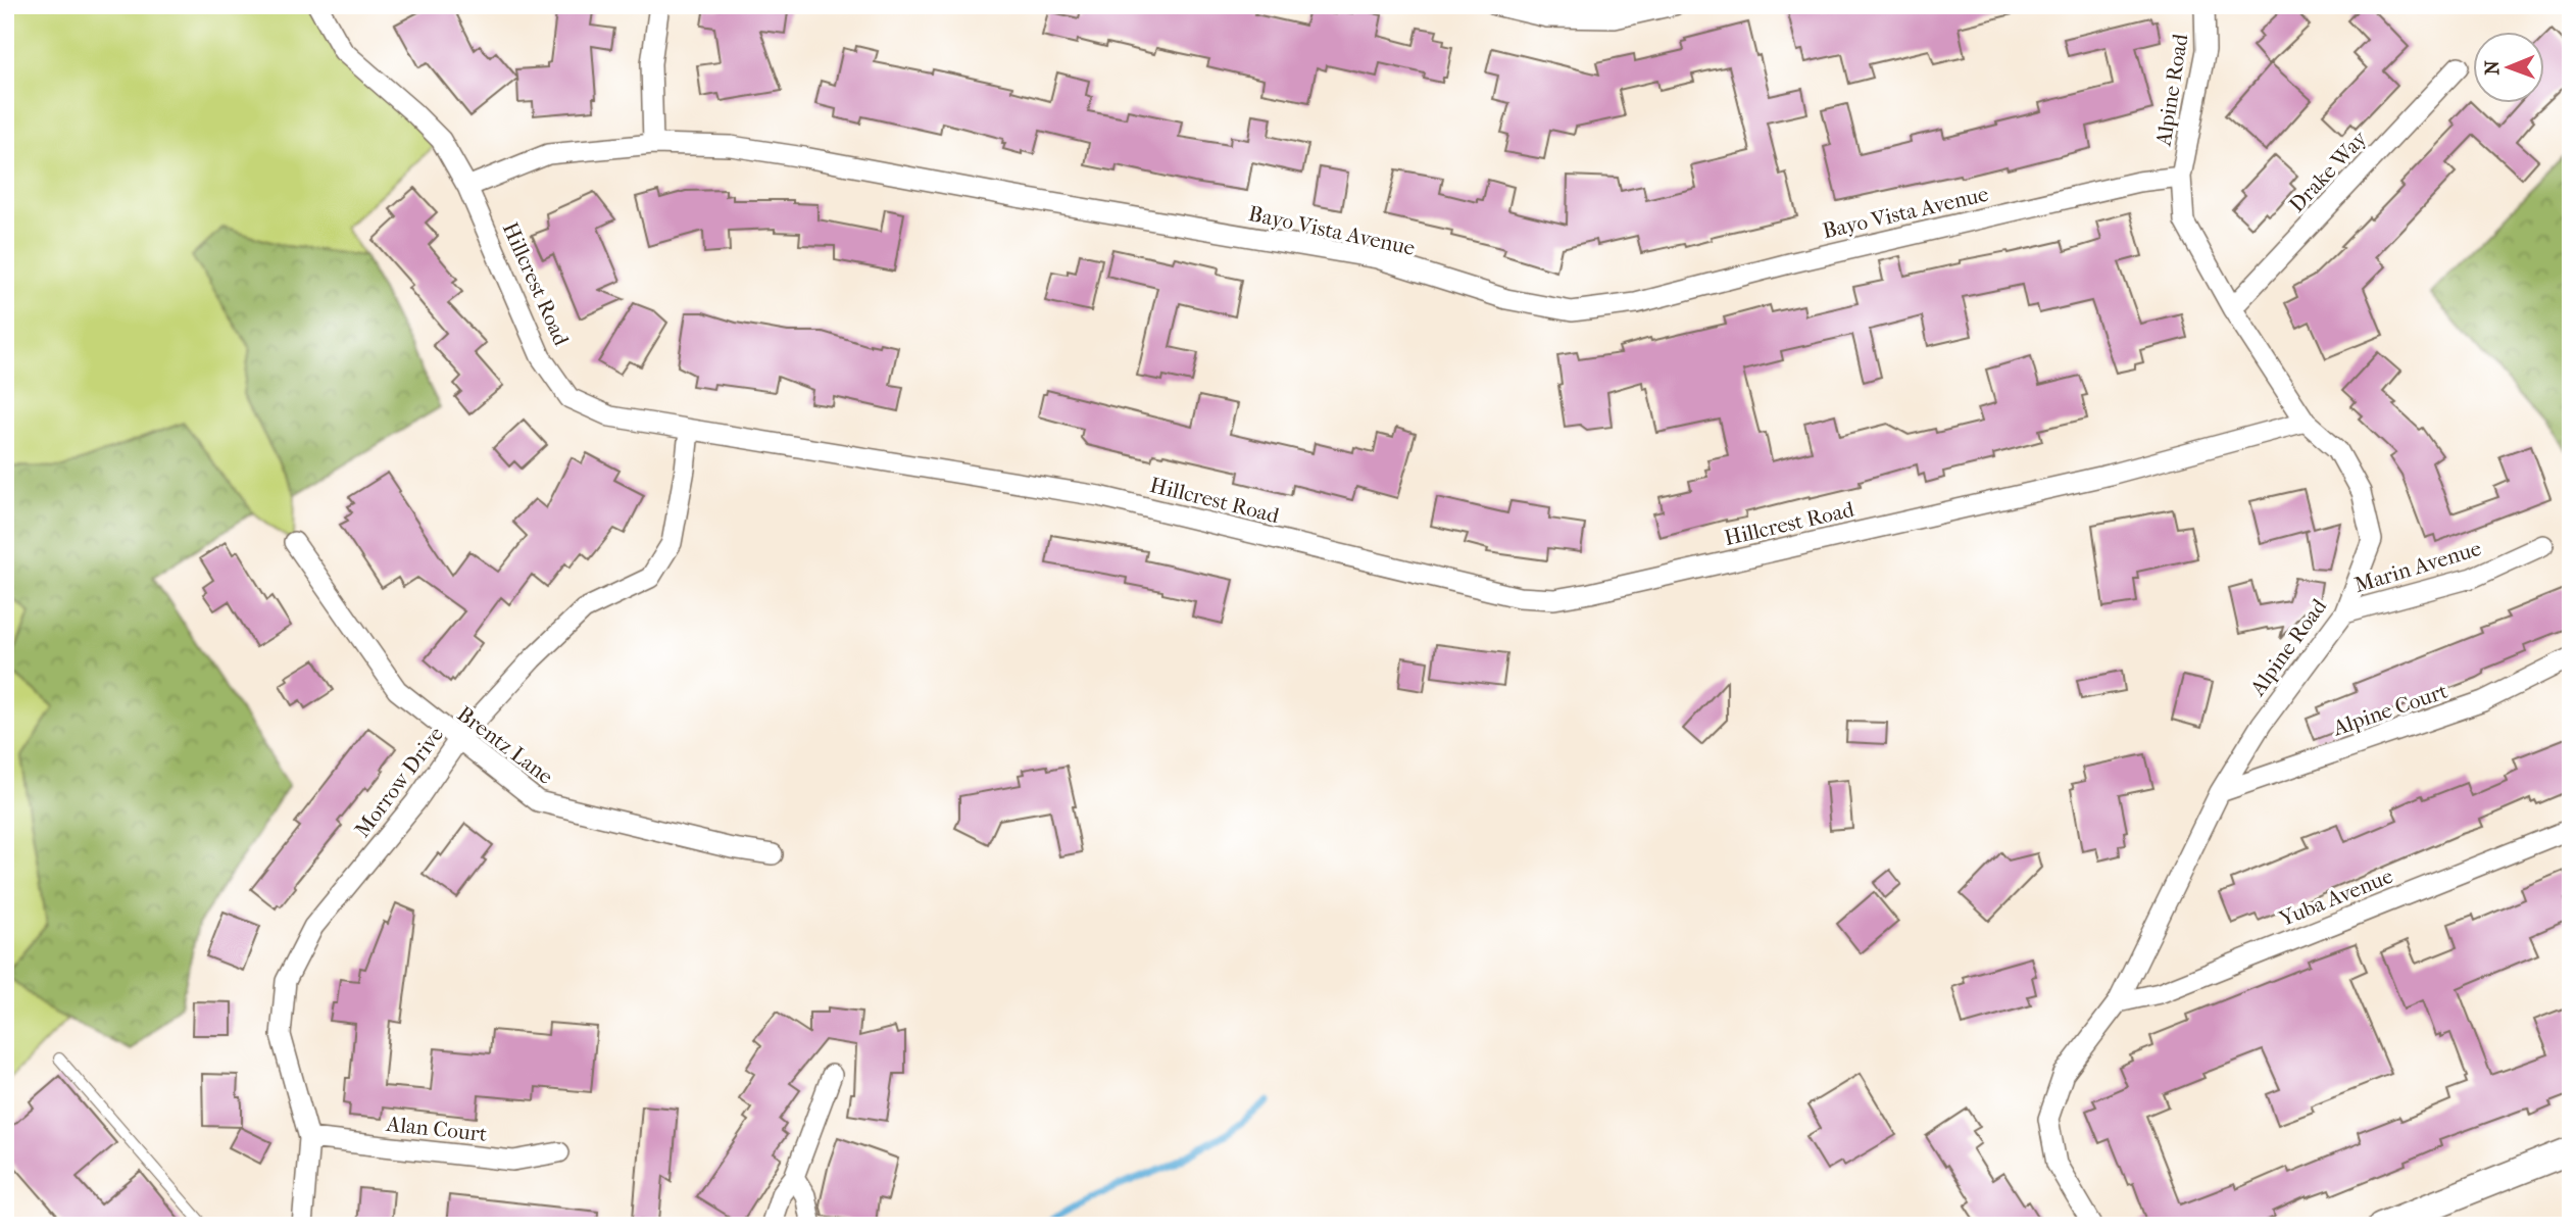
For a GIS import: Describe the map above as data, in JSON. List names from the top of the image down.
{
  "streets": {
    "street": [
      "Alpine Road",
      "Drake Way",
      "Bayo Vista Avenue",
      "Hillcrest Road",
      "Marin Avenue",
      "Alpine Court",
      "Brentz Lane",
      "Morrow Drive",
      "Yuba Avenue",
      "Alan Court"
    ]
  },
  "crossings": [
    ["Alpine Road", "Drake Way"],
    ["Alpine Road", "Bayo Vista Avenue"],
    ["Alpine Road", "Hillcrest Road"],
    ["Alpine Road", "Marin Avenue"],
    ["Alpine Road", "Alpine Court"],
    ["Alpine Road", "Yuba Avenue"],
    ["Bayo Vista Avenue", "Hillcrest Road"],
    ["Hillcrest Road", "Morrow Drive"],
    ["Brentz Lane", "Morrow Drive"],
    ["Morrow Drive", "Alan Court"]
  ],
  "north": "left"
}
